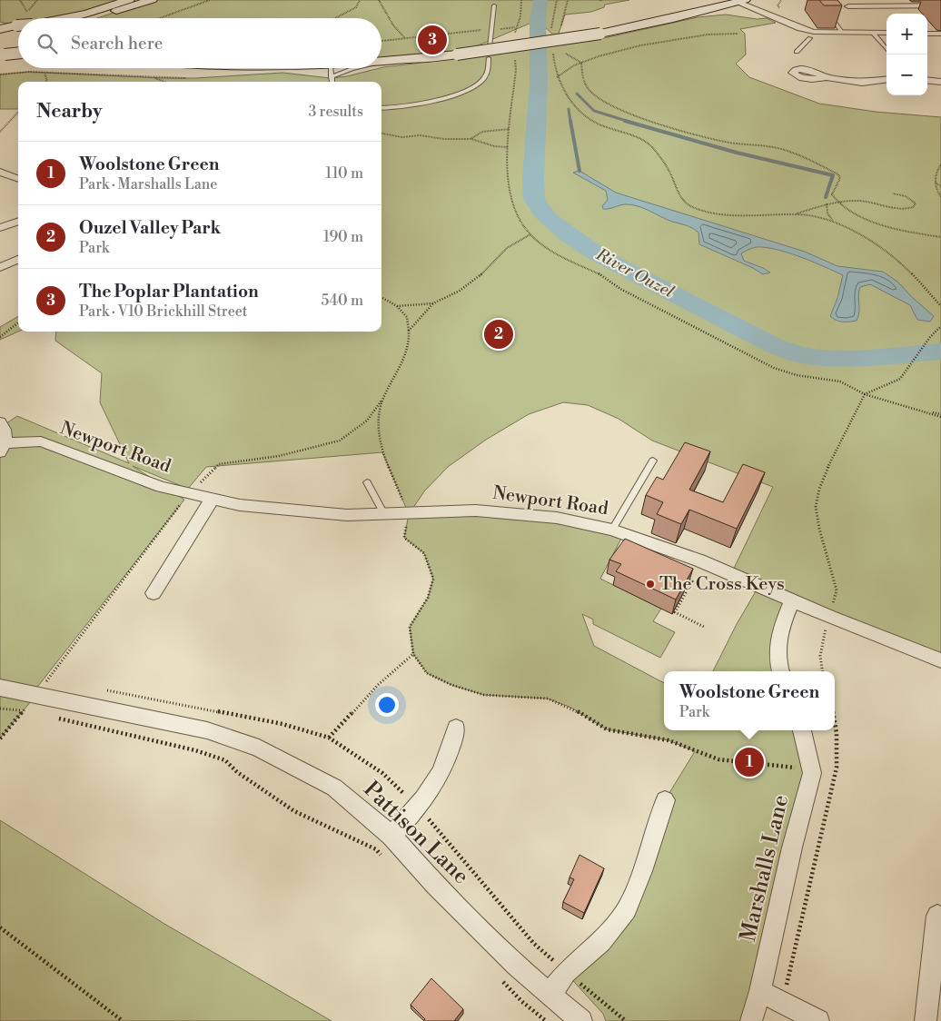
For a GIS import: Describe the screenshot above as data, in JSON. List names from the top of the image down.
{
  "streets": {
    "street": ["Newport Road", "Pattison Lane", "Marshalls Lane"]
  },
  "water": ["River Ouzel"],
  "places": ["The Cross Keys"],
  "page": {
    "map_buttons": ["+", "−"],
    "search": "Search here",
    "pins": ["3", "2", "1"],
    "heading": ["Nearby", "3 results"],
    "list": [
      {
        "mark": "1",
        "name": "Woolstone Green",
        "note": "Park · Marshalls Lane",
        "value": "110 m"
      },
      {
        "mark": "2",
        "name": "Ouzel Valley Park",
        "note": "Park",
        "value": "190 m"
      },
      {
        "mark": "3",
        "name": "The Poplar Plantation",
        "note": "Park · V10 Brickhill Street",
        "value": "540 m"
      }
    ],
    "popup": ["Woolstone Green", "Park"]
  }
}
